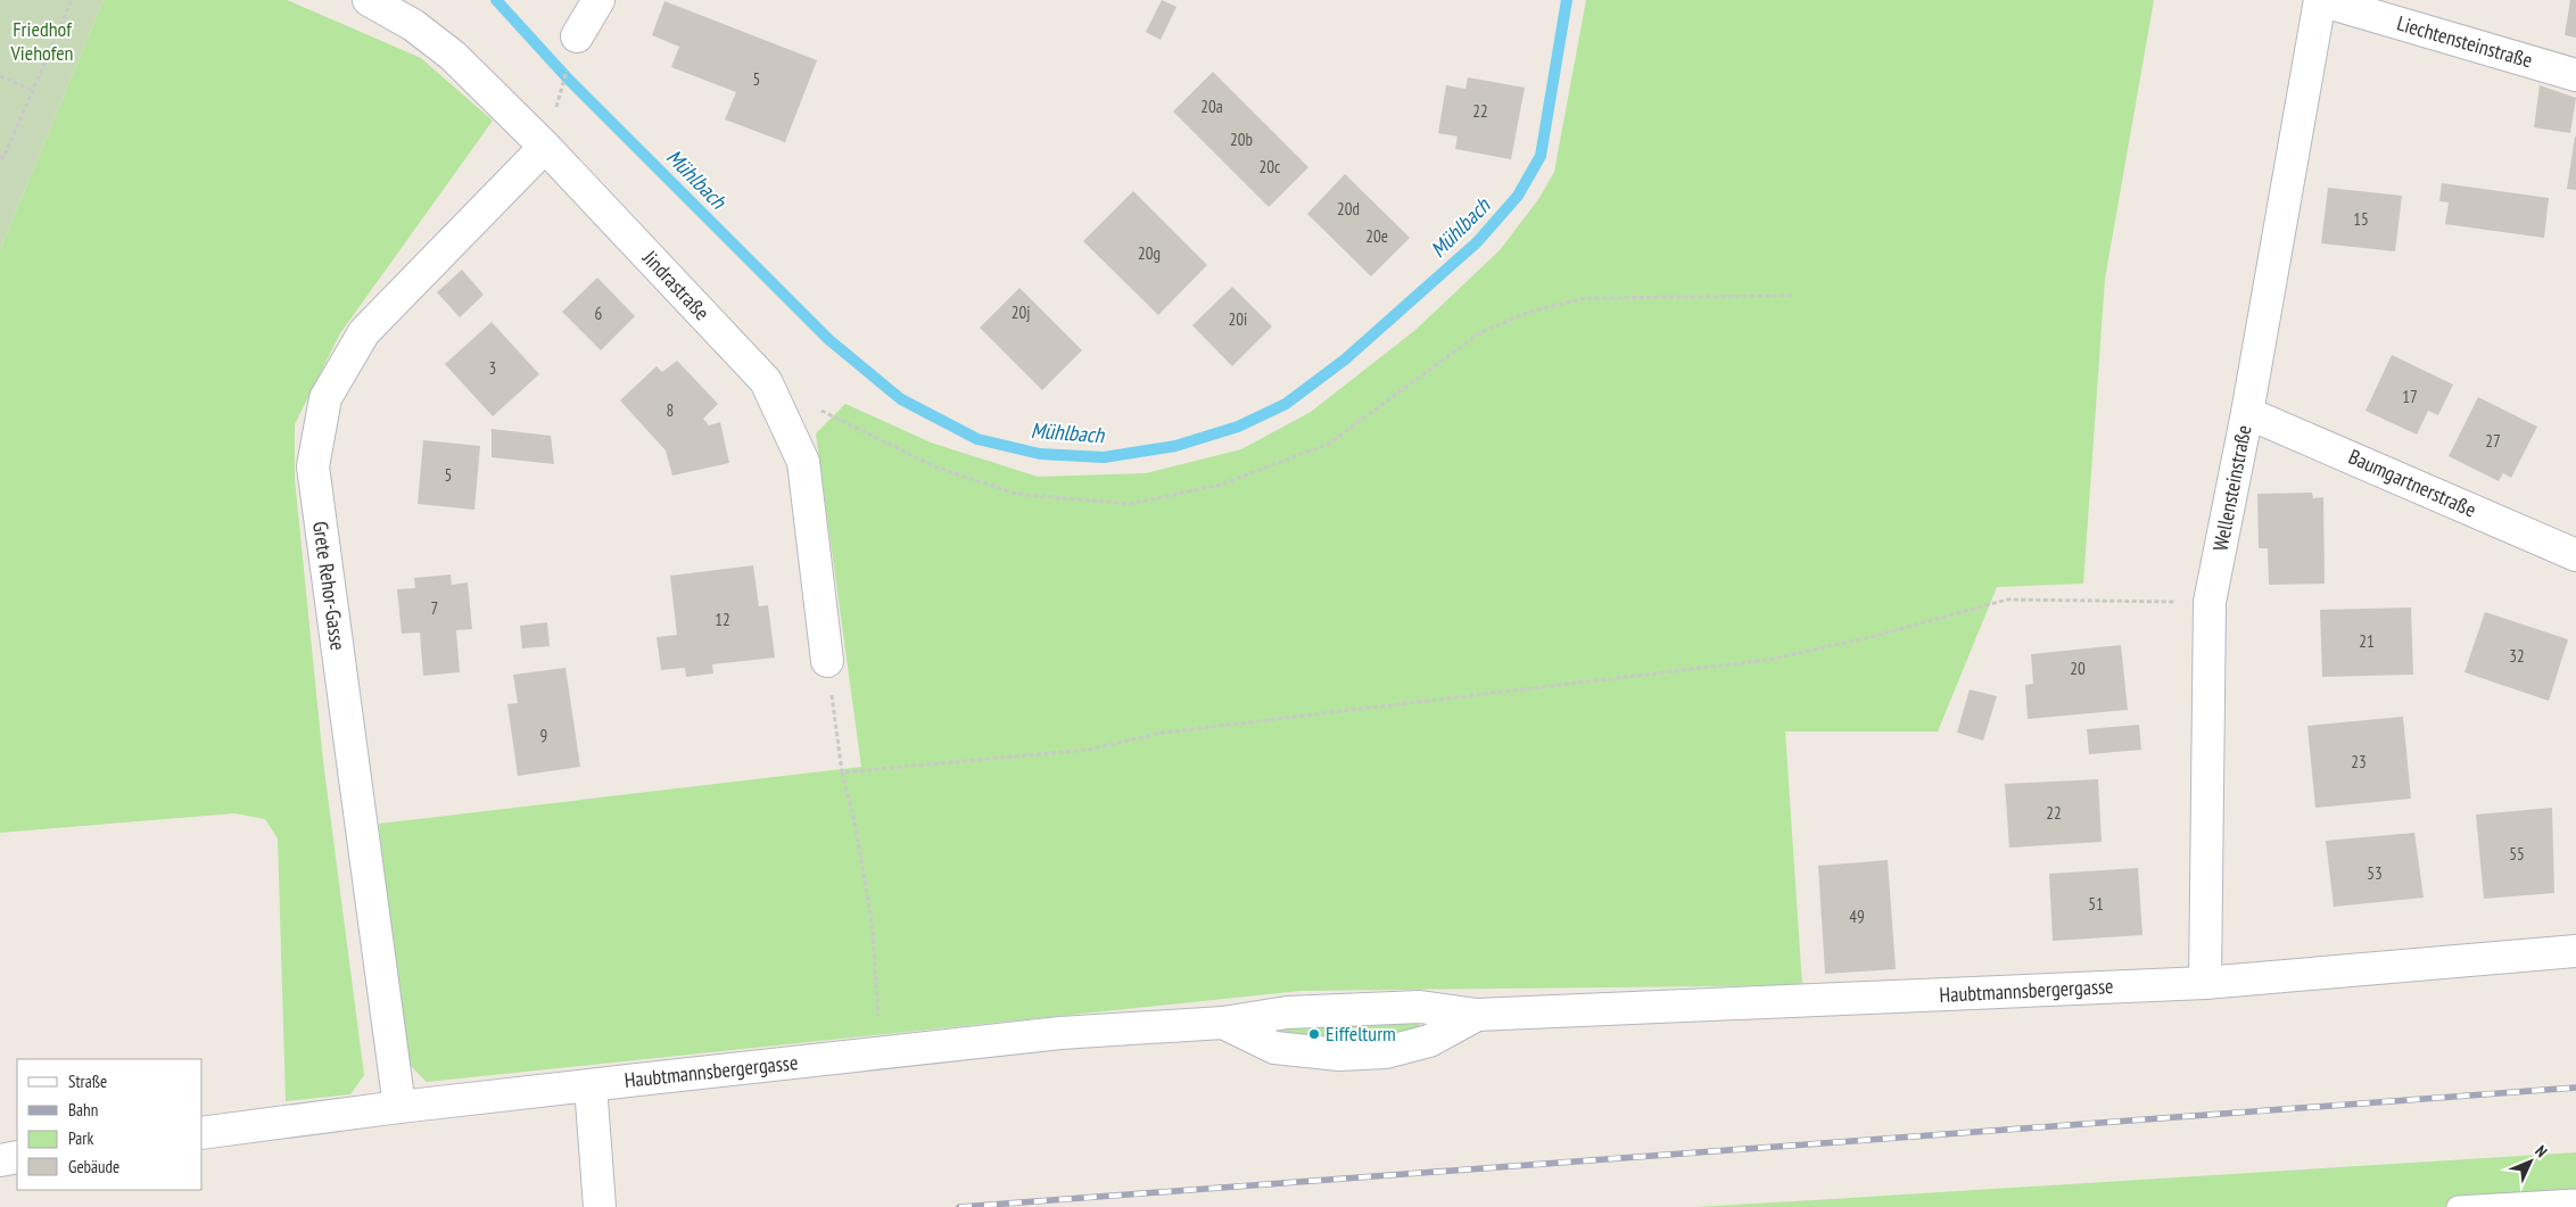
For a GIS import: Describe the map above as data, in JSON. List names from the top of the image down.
{
  "streets": {
    "street": [
      "Liechtensteinstraße",
      "Jindrastraße",
      "Baumgartnerstraße",
      "Wellensteinstraße",
      "Grete Rehor-Gasse",
      "Haubtmannsbergergasse"
    ]
  },
  "crossings": [
    ["Liechtensteinstraße", "Wellensteinstraße"],
    ["Jindrastraße", "Grete Rehor-Gasse"],
    ["Baumgartnerstraße", "Wellensteinstraße"],
    ["Wellensteinstraße", "Haubtmannsbergergasse"],
    ["Grete Rehor-Gasse", "Haubtmannsbergergasse"]
  ],
  "water": ["Mühlbach"],
  "parks": ["Friedhof Viehofen"],
  "places": ["Eiffelturm"],
  "house_numbers": [
    "5",
    "20a",
    "22",
    "20b",
    "20c",
    "20d",
    "15",
    "20e",
    "20g",
    "20j",
    "6",
    "20i",
    "3",
    "17",
    "8",
    "27",
    "5",
    "7",
    "12",
    "21",
    "32",
    "20",
    "9",
    "23",
    "22",
    "55",
    "53",
    "51",
    "49"
  ],
  "legend": [
    "Straße",
    "Bahn",
    "Park",
    "Gebäude"
  ],
  "north": "top right"
}
